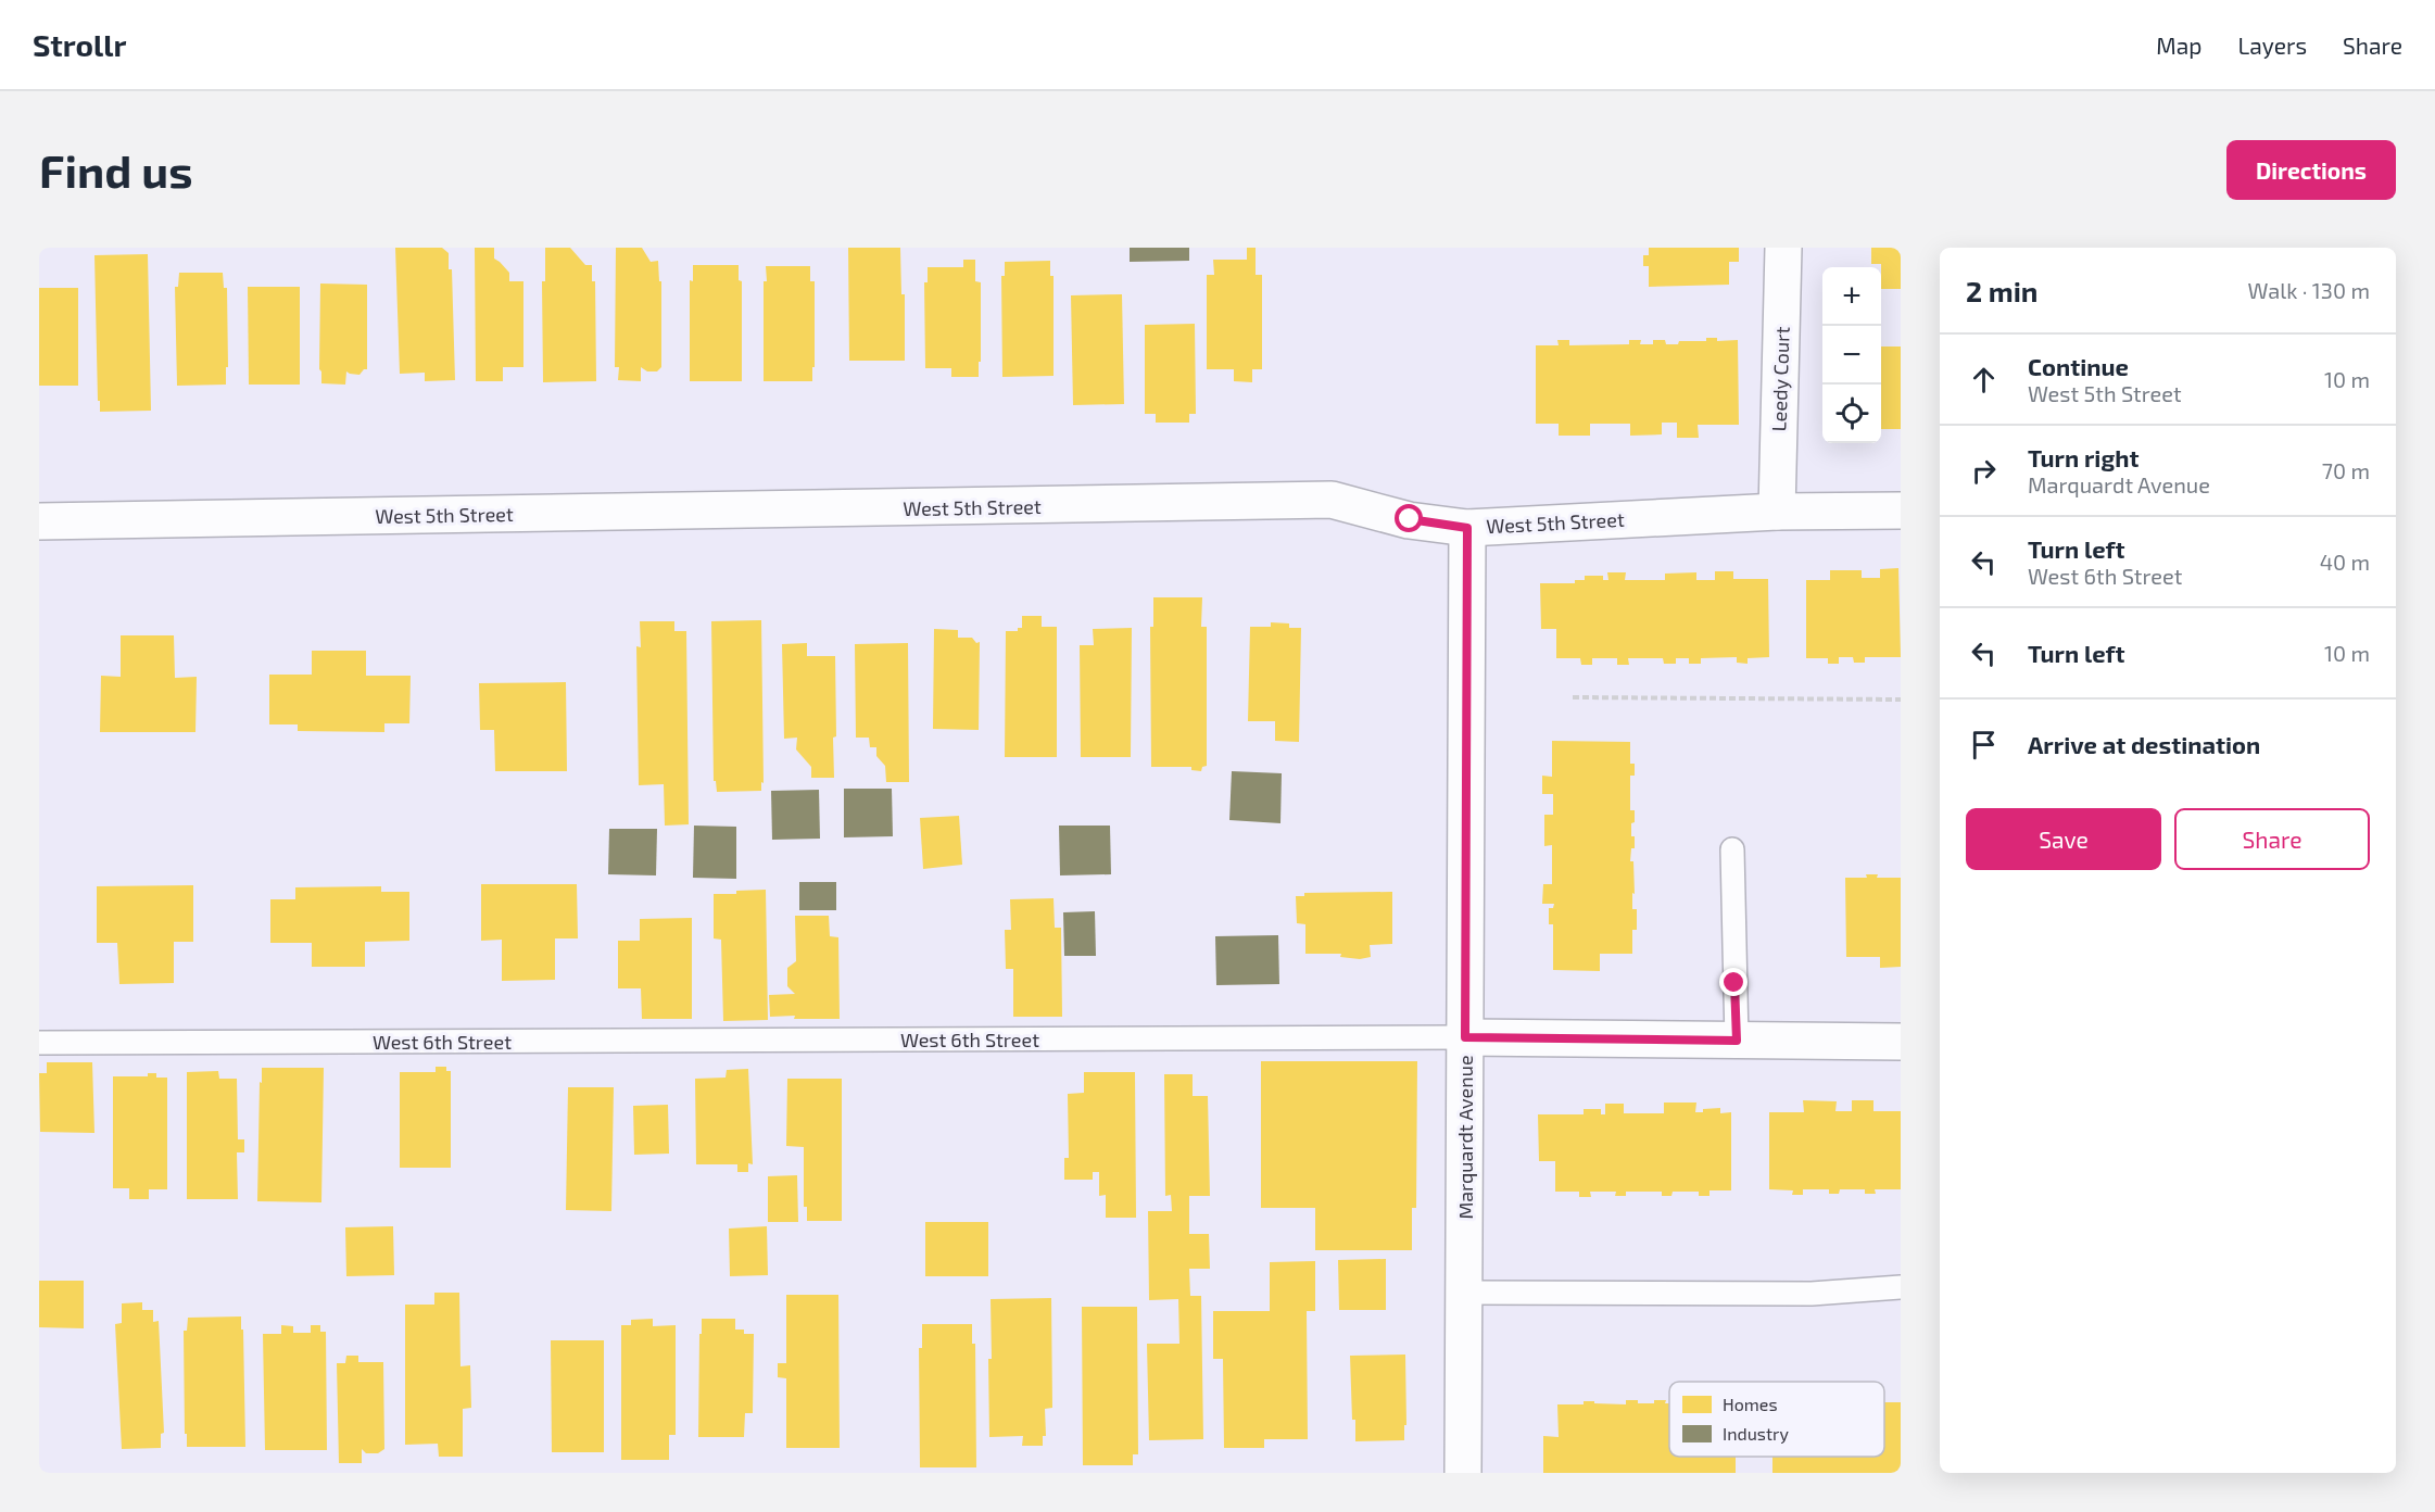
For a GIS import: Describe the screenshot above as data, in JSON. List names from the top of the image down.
{
  "streets": {
    "street": [
      "Leedy Court",
      "West 5th Street",
      "West 6th Street",
      "Marquardt Avenue"
    ]
  },
  "crossings": [
    ["Leedy Court", "West 5th Street"],
    ["West 5th Street", "Marquardt Avenue"],
    ["West 6th Street", "Marquardt Avenue"]
  ],
  "legend": ["Homes", "Industry"],
  "page": {
    "header": "Strollr",
    "nav": ["Map", "Layers", "Share"],
    "buttons": [
      "Directions",
      ["Save", "Share"]
    ],
    "title": "Find us",
    "heading": ["2 min", "Walk · 130 m"],
    "map_buttons": ["+", "−"],
    "list": [
      ["Continue", "West 5th Street", "10 m"],
      ["Turn right", "Marquardt Avenue", "70 m"],
      ["Turn left", "West 6th Street", "40 m"],
      ["Turn left", "10 m"],
      "Arrive at destination"
    ]
  }
}
